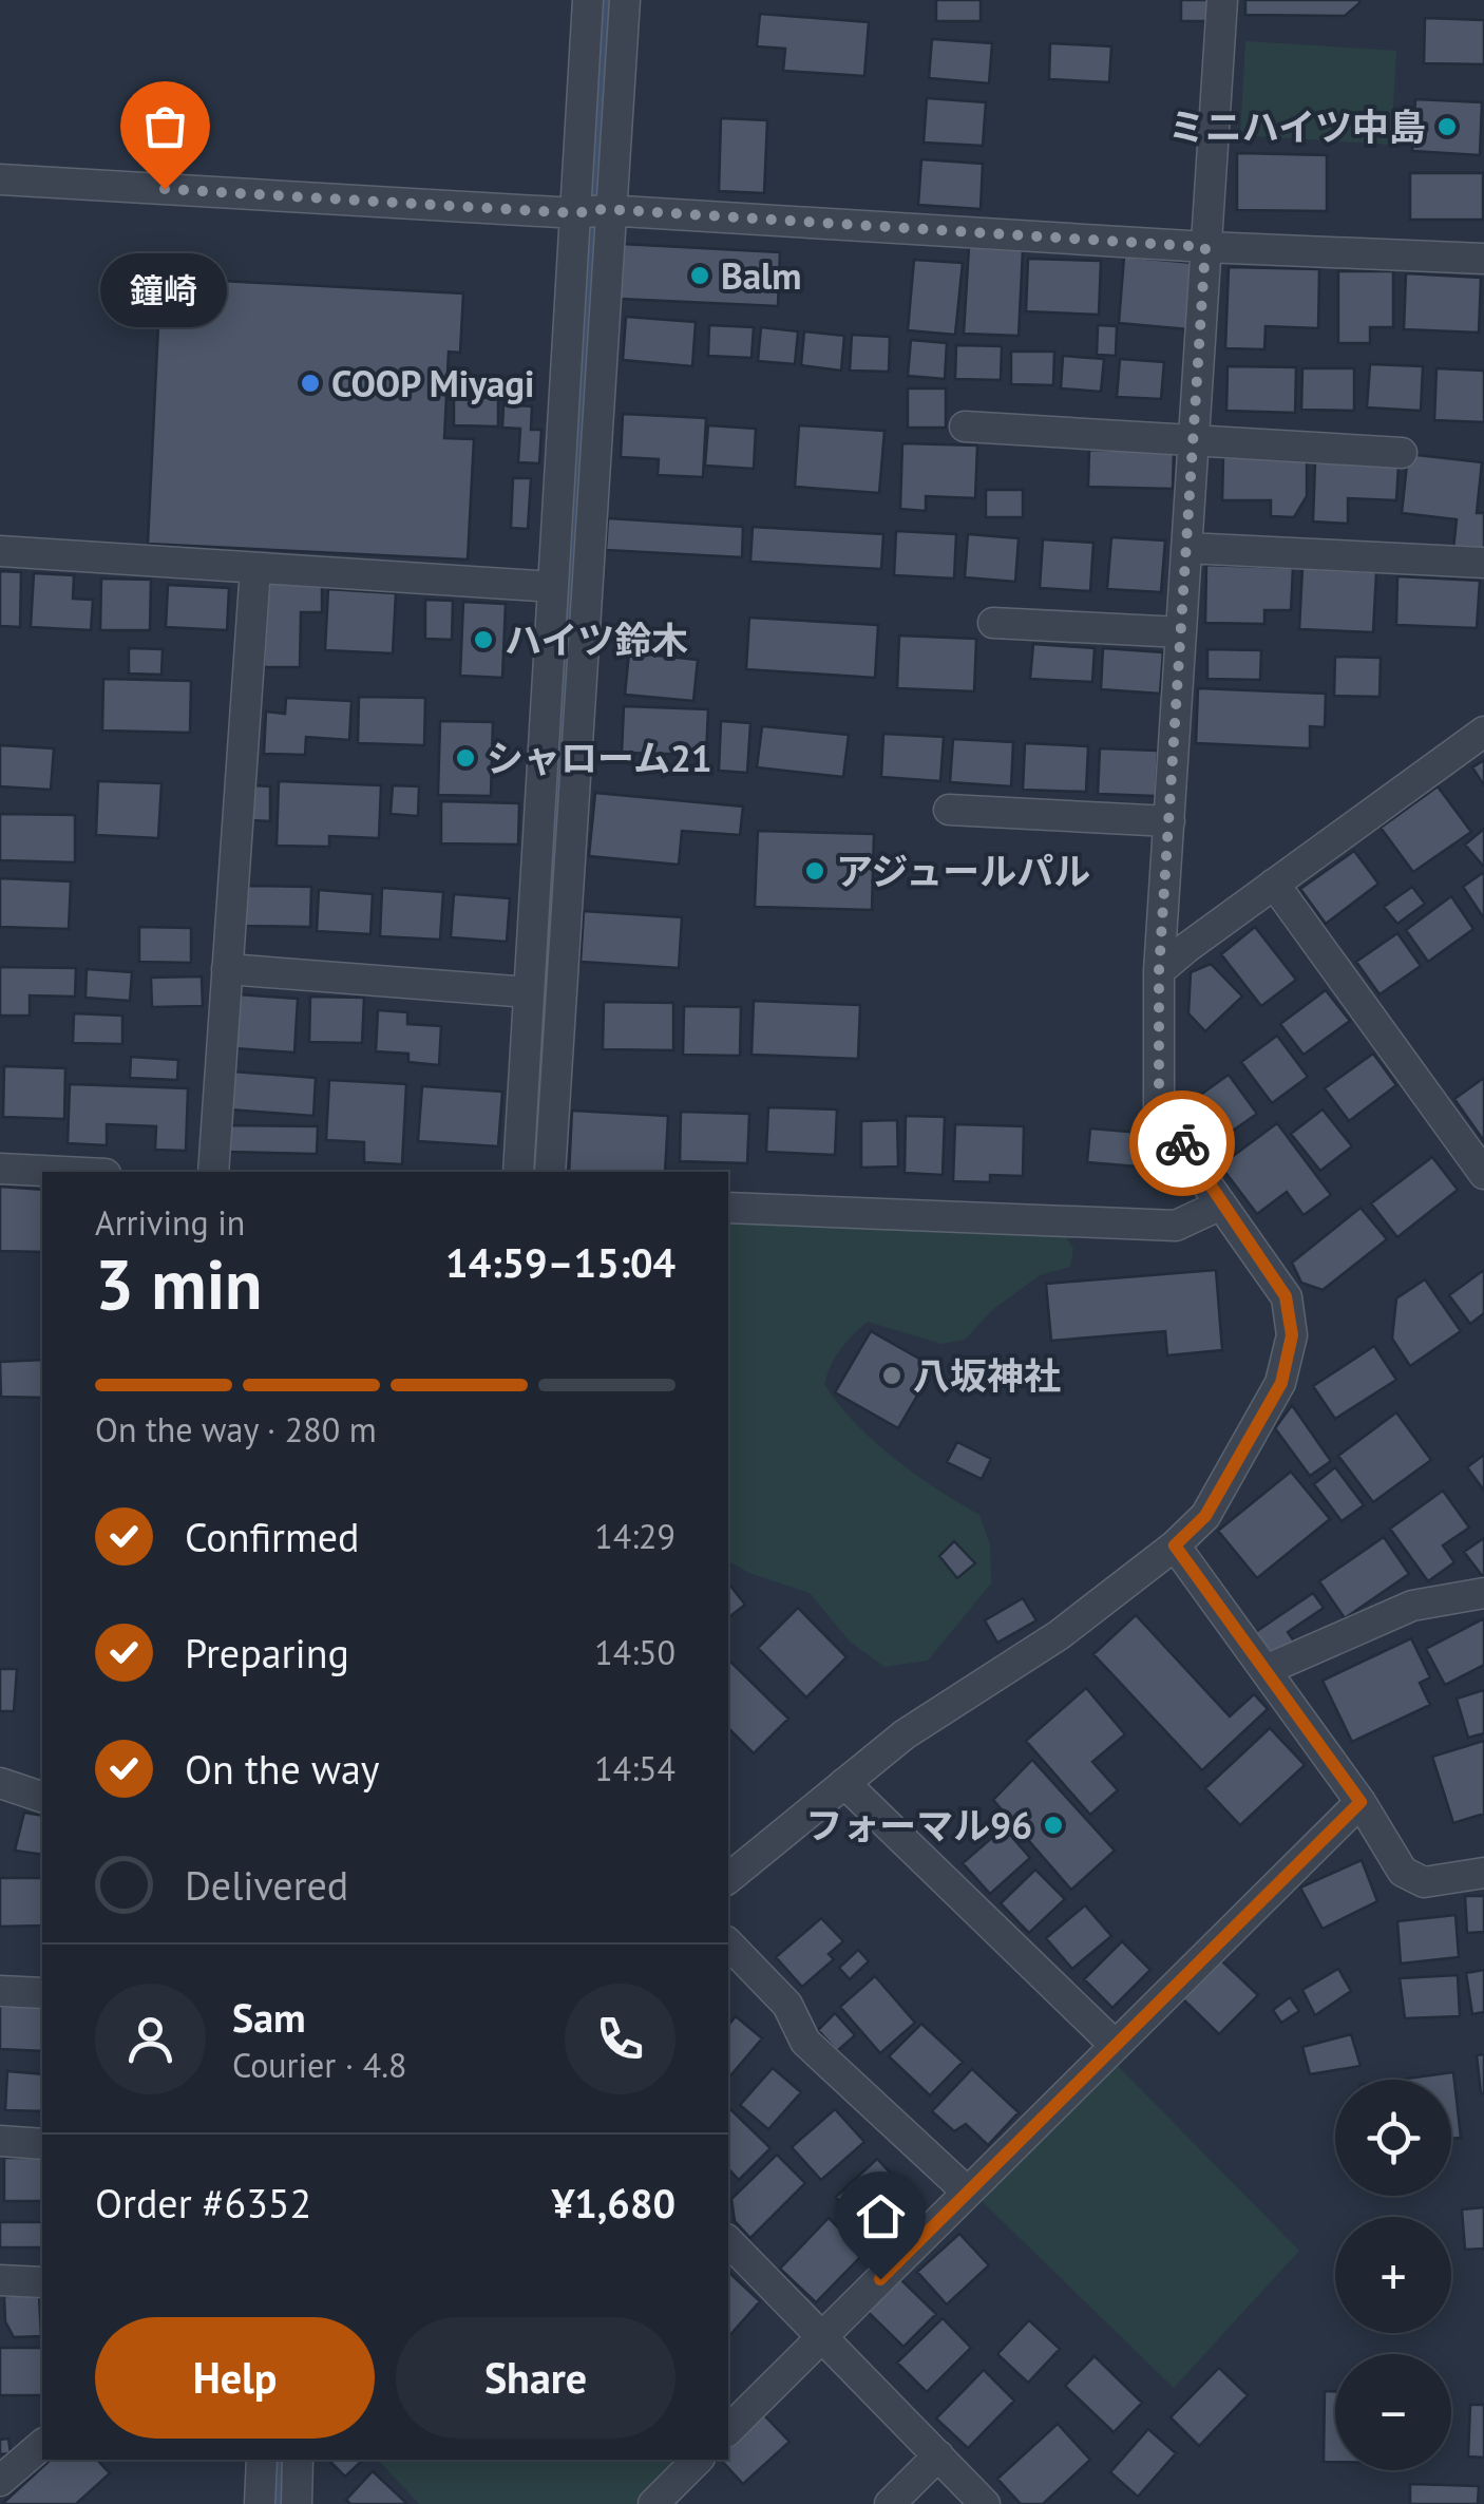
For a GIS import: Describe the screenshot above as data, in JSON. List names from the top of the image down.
{
  "places": [
    "ミニハイツ中島",
    "鐘崎",
    "Balm",
    "COOP Miyagi",
    "ハイツ鈴木",
    "シャローム21",
    "アジュールパル",
    "八坂神社",
    "フォーマル96"
  ],
  "page": {
    "bubble": "鐘崎",
    "heading": ["3 min", "Arriving in", "14:59–15:04"],
    "panel": [
      "Sam",
      "Courier · 4.8",
      "Order #6352",
      "¥1,680"
    ],
    "bar": "On the way · 280 m",
    "list": [
      ["Confirmed", "14:29"],
      ["Preparing", "14:50"],
      ["On the way", "14:54"],
      "Delivered"
    ],
    "map_buttons": ["+", "−"],
    "buttons": ["Help", "Share"]
  }
}
